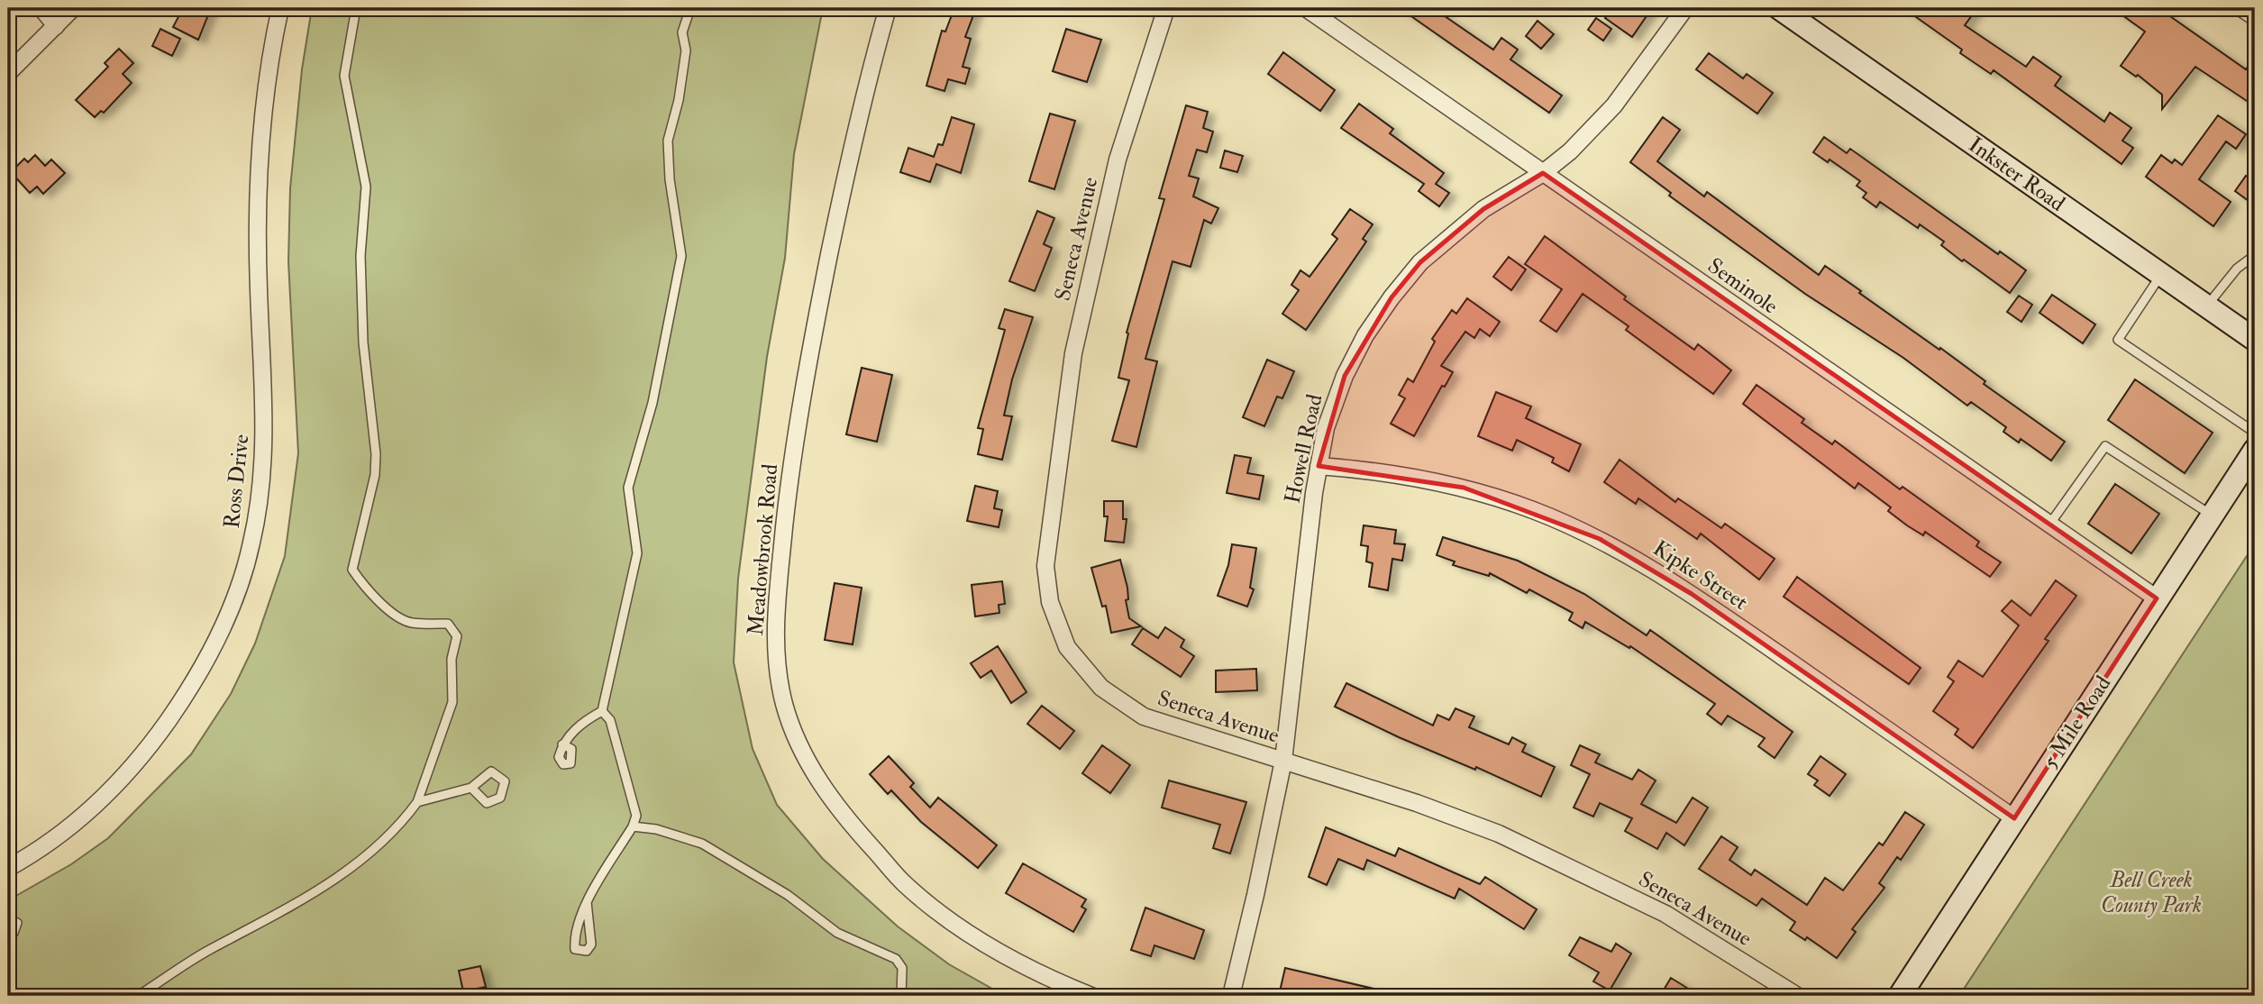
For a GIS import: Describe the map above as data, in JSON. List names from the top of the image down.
{
  "streets": {
    "main road": ["Inkster Road", "5 Mile Road"],
    "street": [
      "Seneca Avenue",
      "Seminole",
      "Howell Road",
      "Ross Drive",
      "Meadowbrook Road",
      "Kipke Street"
    ]
  },
  "crossings": [
    ["Seneca Avenue", "Howell Road"],
    ["Seminole", "Howell Road"],
    ["Seminole", "5 Mile Road"],
    ["Howell Road", "Kipke Street"],
    ["Kipke Street", "5 Mile Road"]
  ],
  "parks": ["Bell Creek County Park"]
}
